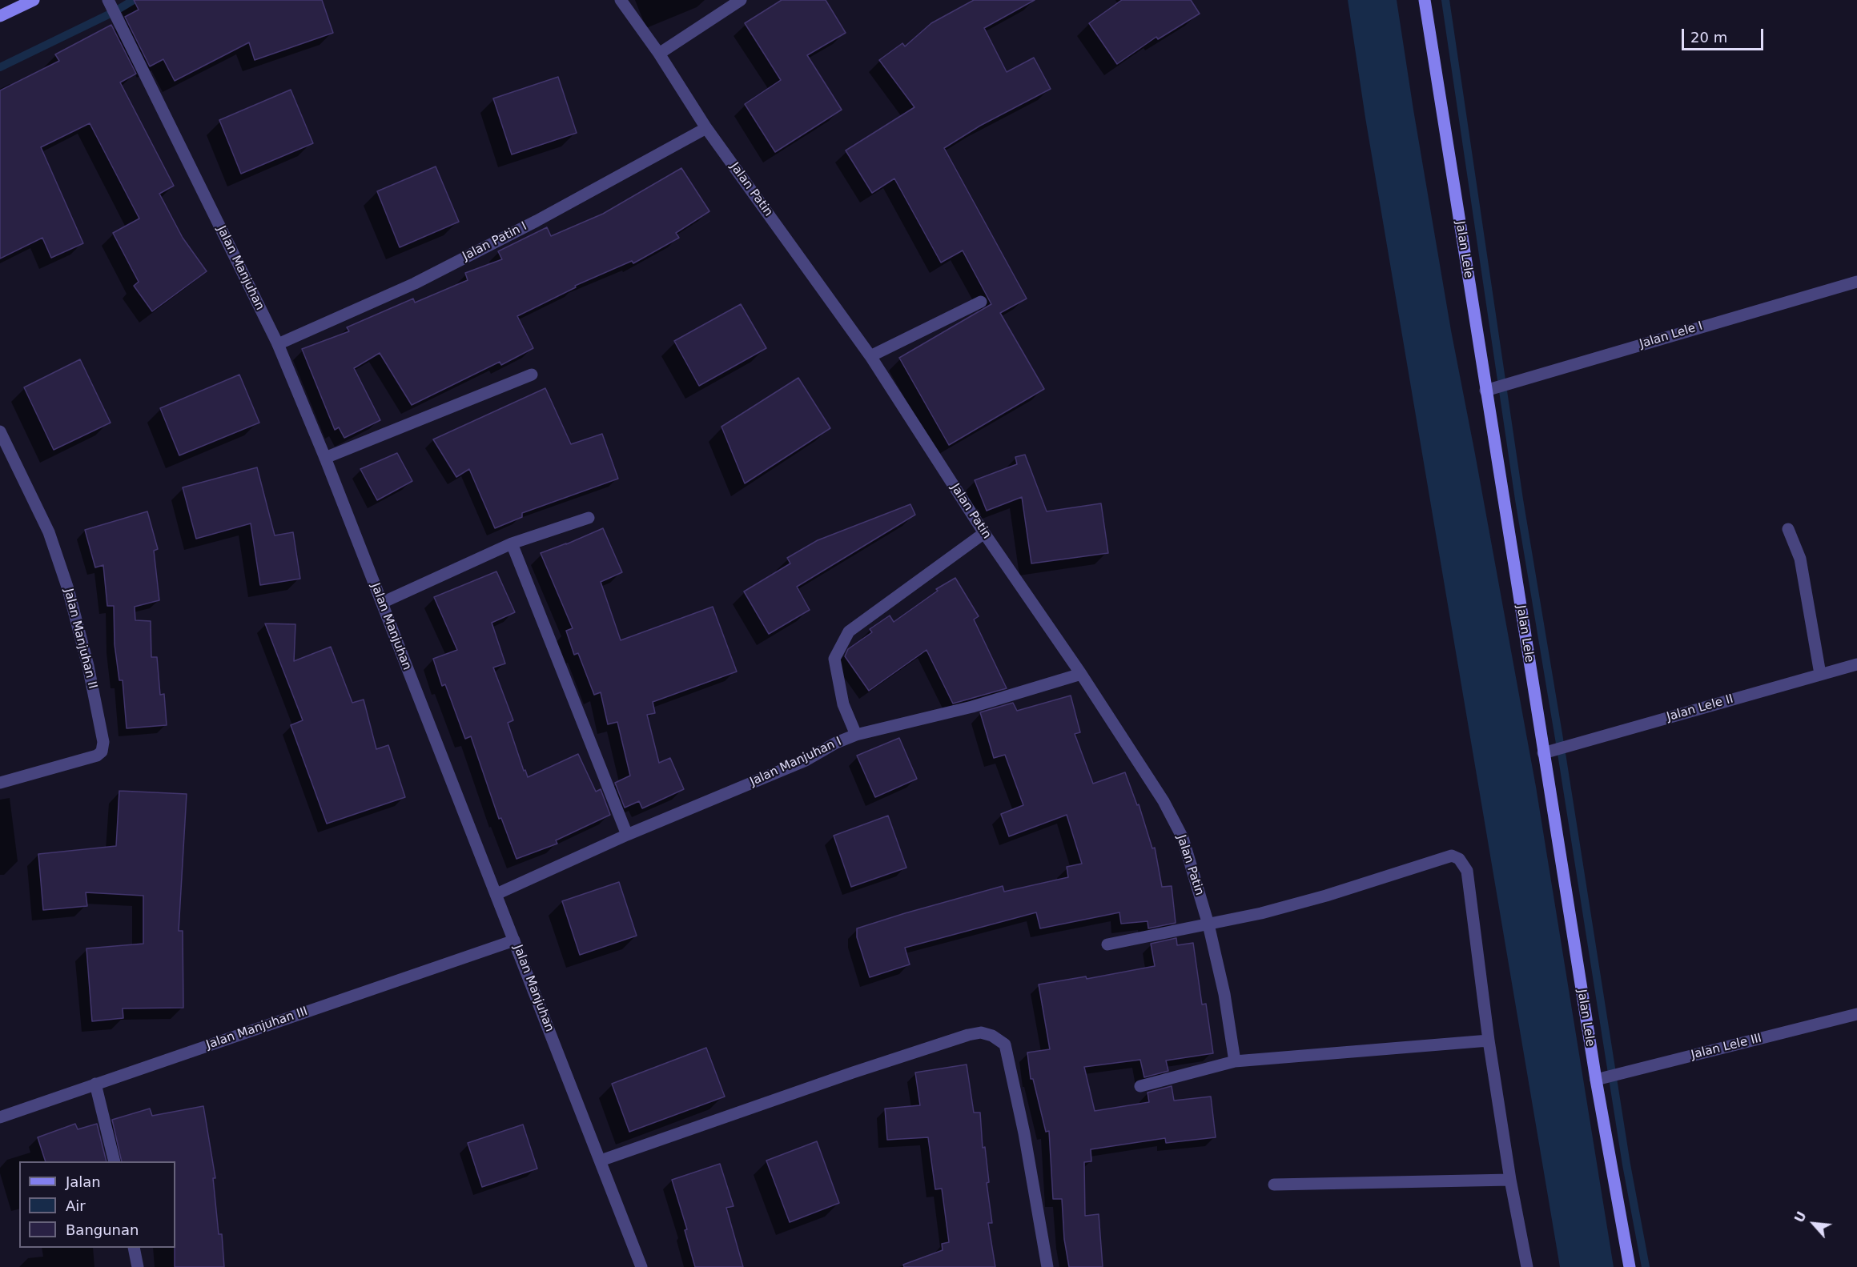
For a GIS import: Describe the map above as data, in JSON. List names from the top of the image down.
{
  "streets": {
    "main road": ["Jalan Lele"],
    "street": [
      "Jalan Patin",
      "Jalan Patin I",
      "Jalan Manjuhan",
      "Jalan Lele I",
      "Jalan Manjuhan II",
      "Jalan Lele II",
      "Jalan Manjuhan I",
      "Jalan Manjuhan III",
      "Jalan Lele III"
    ]
  },
  "crossings": [
    ["Jalan Patin", "Jalan Patin I"],
    ["Jalan Patin", "Jalan Manjuhan I"],
    ["Jalan Patin I", "Jalan Manjuhan"],
    ["Jalan Lele", "Jalan Lele I"],
    ["Jalan Lele", "Jalan Lele II"],
    ["Jalan Lele", "Jalan Lele III"],
    ["Jalan Manjuhan", "Jalan Manjuhan I"],
    ["Jalan Manjuhan", "Jalan Manjuhan III"]
  ],
  "legend": ["Jalan", "Air", "Bangunan"],
  "scale_bar": "20 m",
  "north": "top left"
}
